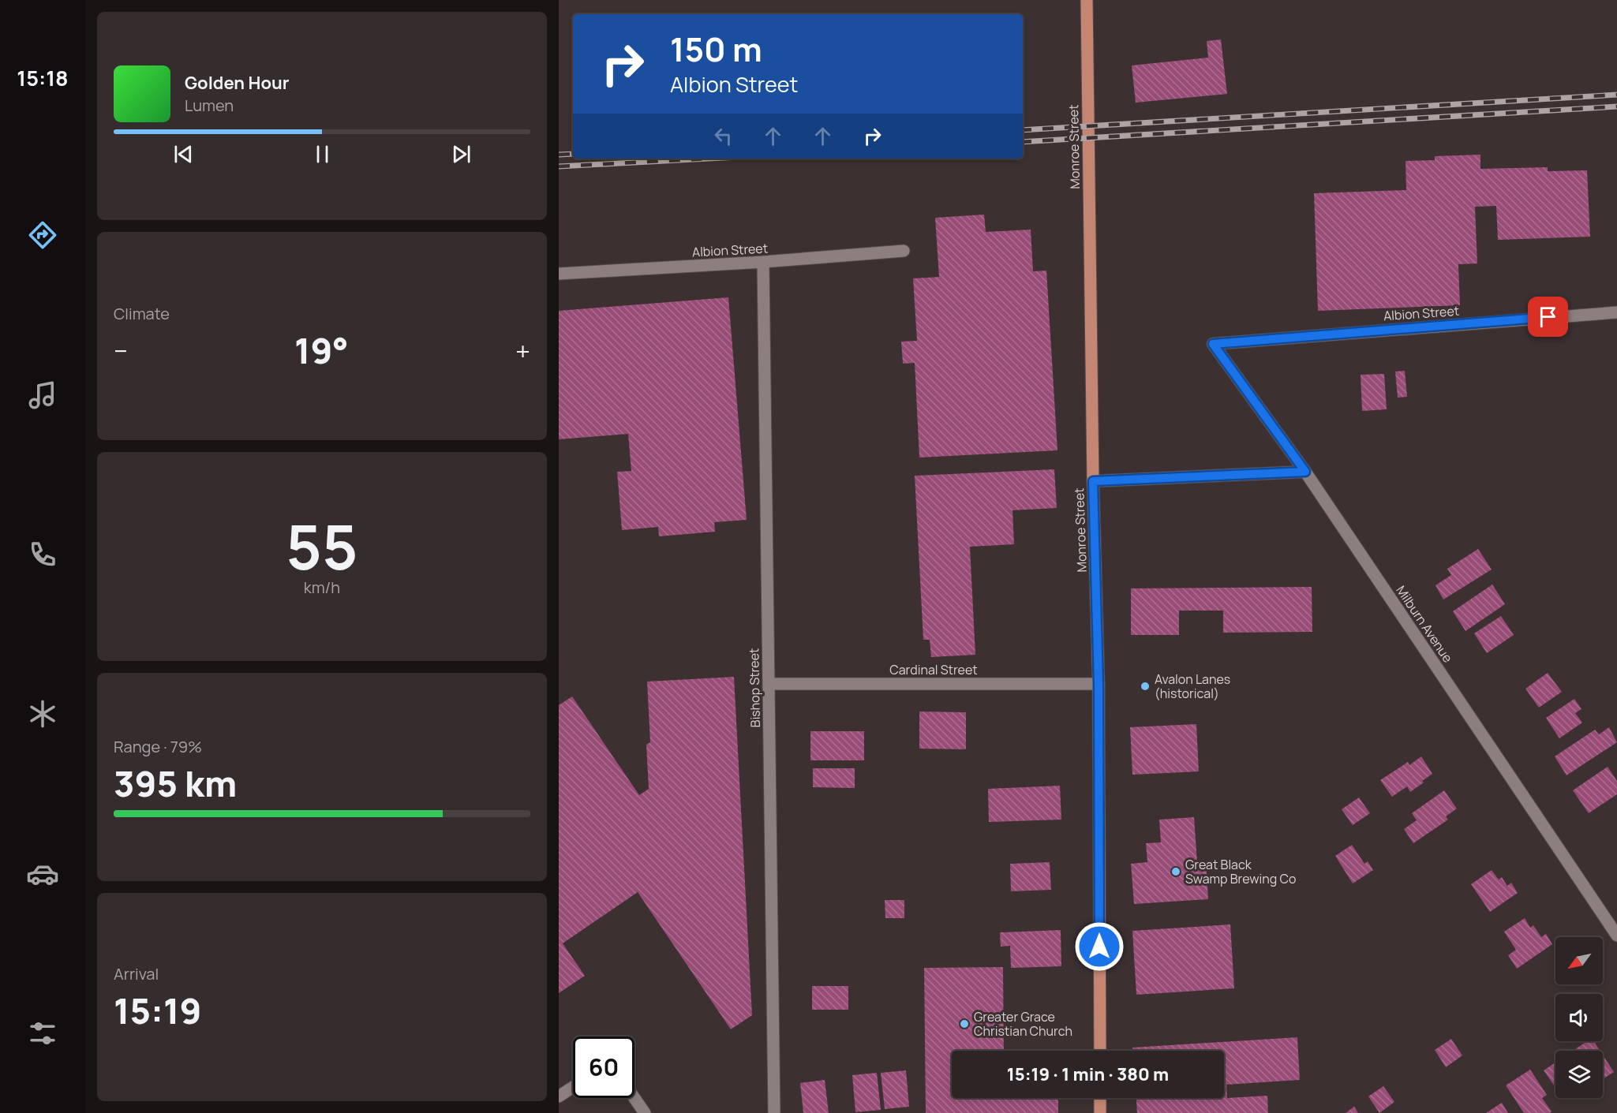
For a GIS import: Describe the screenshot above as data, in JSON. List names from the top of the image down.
{
  "streets": {
    "main road": ["Monroe Street"],
    "street": [
      "Albion Street",
      "Milburn Avenue",
      "Cardinal Street",
      "Bishop Street"
    ]
  },
  "crossings": [
    ["Monroe Street", "Cardinal Street"],
    ["Albion Street", "Milburn Avenue"],
    ["Albion Street", "Bishop Street"],
    ["Cardinal Street", "Bishop Street"]
  ],
  "places": ["Avalon Lanes (historical)", "Great Black Swamp Brewing Co", "Greater Grace Christian Church"],
  "north": "bottom left",
  "page": {
    "tabs": "15:18",
    "turn": ["150 m", "Albion Street"],
    "song": ["Golden Hour", "Lumen"],
    "tile": [
      "Climate",
      ["55", "km/h"],
      ["Range · 79%", "395 km"],
      ["Arrival", "15:19"]
    ],
    "heat": ["−", "19°", "+"],
    "limit": "60",
    "trip": "15:19 · 1 min · 380 m"
  }
}
